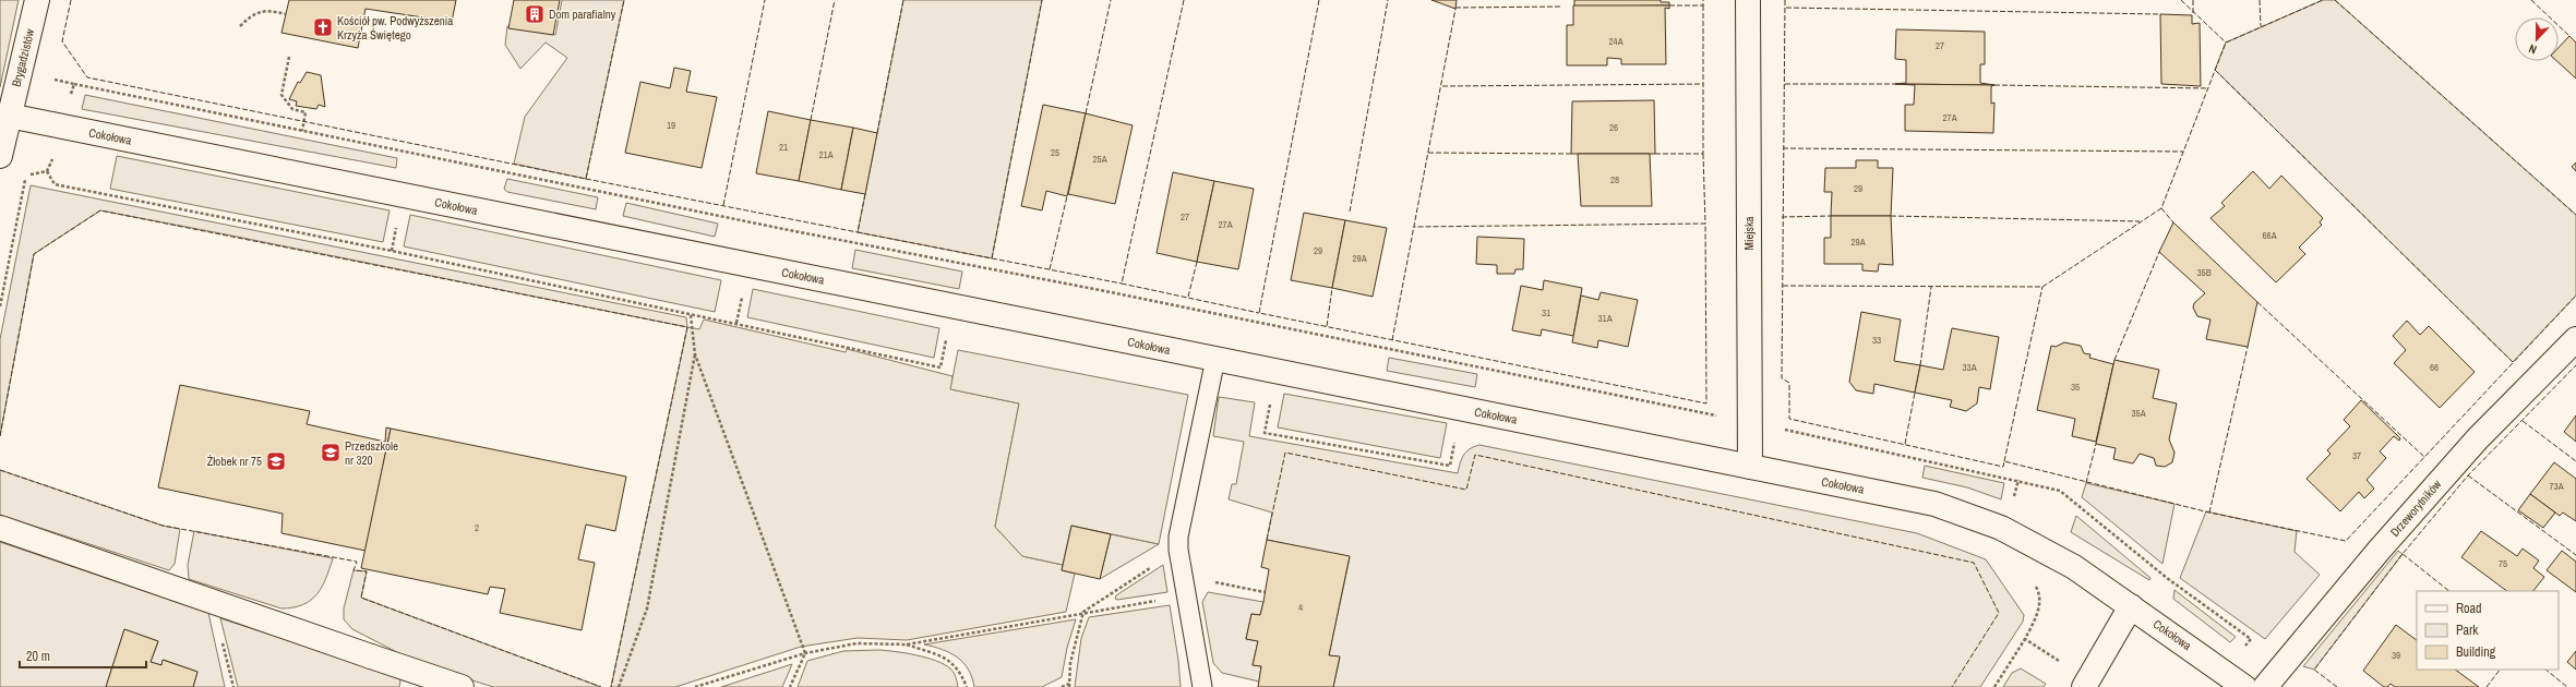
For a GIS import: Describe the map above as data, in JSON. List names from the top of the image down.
{
  "streets": {
    "street": [
      "Brygadzistów",
      "Cokołowa",
      "Miejska",
      "Drzeworytników"
    ]
  },
  "crossings": [
    ["Brygadzistów", "Cokołowa"],
    ["Cokołowa", "Miejska"]
  ],
  "places": {
    "building": ["Dom parafialny"],
    "church": ["Kościół pw. Podwyższenia Krzyża Świętego"],
    "school or university": ["Przedszkole nr 320", "Żłobek nr 75"]
  },
  "house_numbers": [
    "24A",
    "27",
    "27A",
    "19",
    "26",
    "21",
    "25",
    "21A",
    "25A",
    "28",
    "29",
    "27",
    "27A",
    "66A",
    "29A",
    "29",
    "29A",
    "35B",
    "31",
    "31A",
    "33",
    "33A",
    "66",
    "35",
    "35A",
    "37",
    "73A",
    "2",
    "75",
    "4",
    "39"
  ],
  "legend": ["Road", "Park", "Building"],
  "scale_bar": "20 m",
  "north": "bottom"
}
